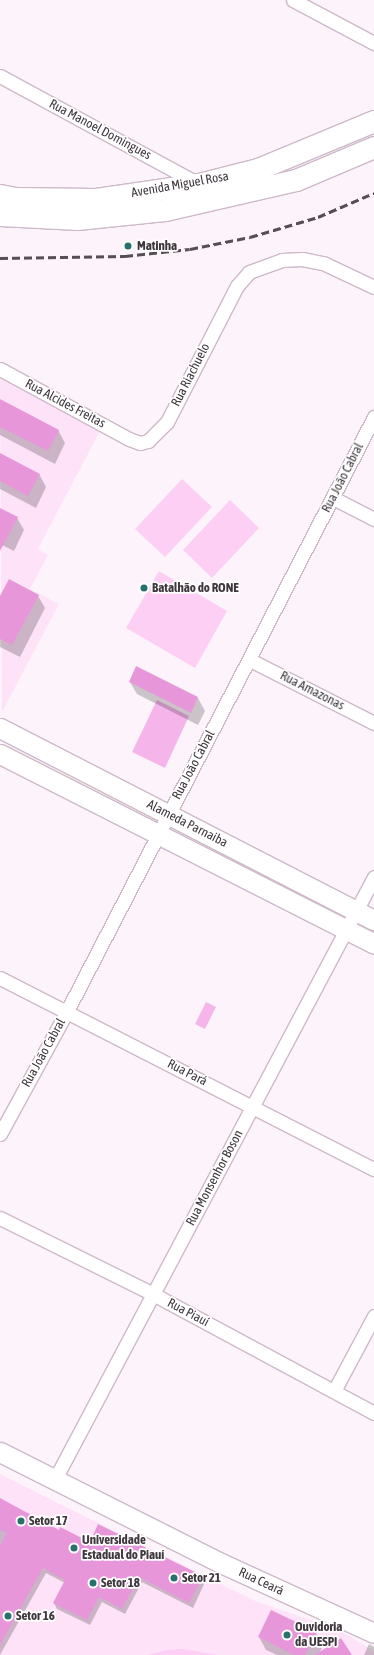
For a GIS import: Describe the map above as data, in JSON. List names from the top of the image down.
{
  "streets": {
    "main road": ["Avenida Miguel Rosa", "Alameda Parnaiba", "Rua Ceará"],
    "street": [
      "Rua Manoel Domingues",
      "Rua Riachuelo",
      "Rua Alcides Freitas",
      "Rua João Cabral",
      "Rua Amazonas",
      "Rua Pará",
      "Rua Monsenhor Boson",
      "Rua Piauí"
    ]
  },
  "crossings": [
    ["Rua Manoel Domingues", "Avenida Miguel Rosa"],
    ["Rua Riachuelo", "Rua Alcides Freitas"],
    ["Rua João Cabral", "Rua Amazonas"],
    ["Rua João Cabral", "Alameda Parnaiba"],
    ["Rua João Cabral", "Rua Pará"],
    ["Alameda Parnaiba", "Rua Monsenhor Boson"],
    ["Rua Pará", "Rua Monsenhor Boson"],
    ["Rua Monsenhor Boson", "Rua Piauí"],
    ["Rua Monsenhor Boson", "Rua Ceará"]
  ],
  "places": [
    "Matinha",
    "Batalhão do RONE",
    "Setor 17",
    "Universidade Estadual do Piauí",
    "Setor 21",
    "Setor 18",
    "Setor 16",
    "Ouvidoria da UESPI"
  ]
}
